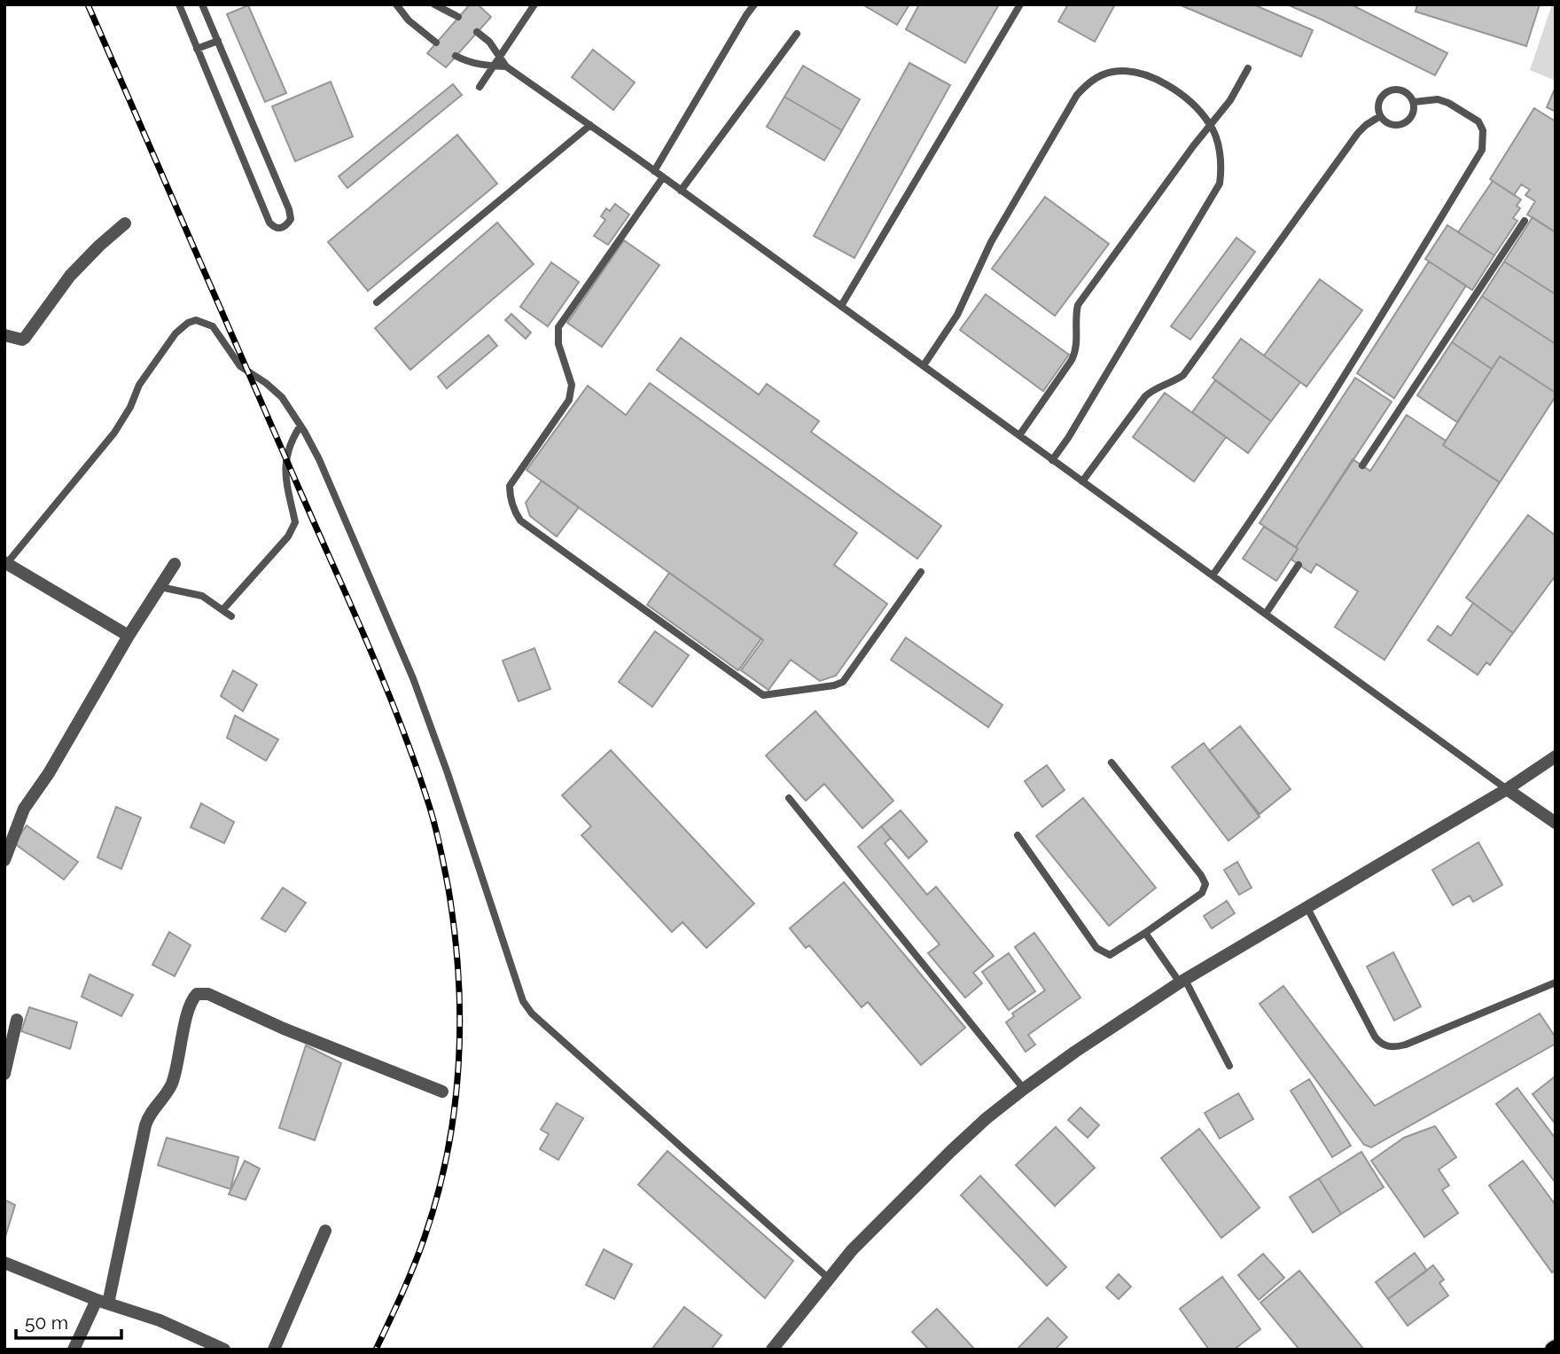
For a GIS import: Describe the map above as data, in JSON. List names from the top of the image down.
{
  "scale_bar": "50 m"
}
